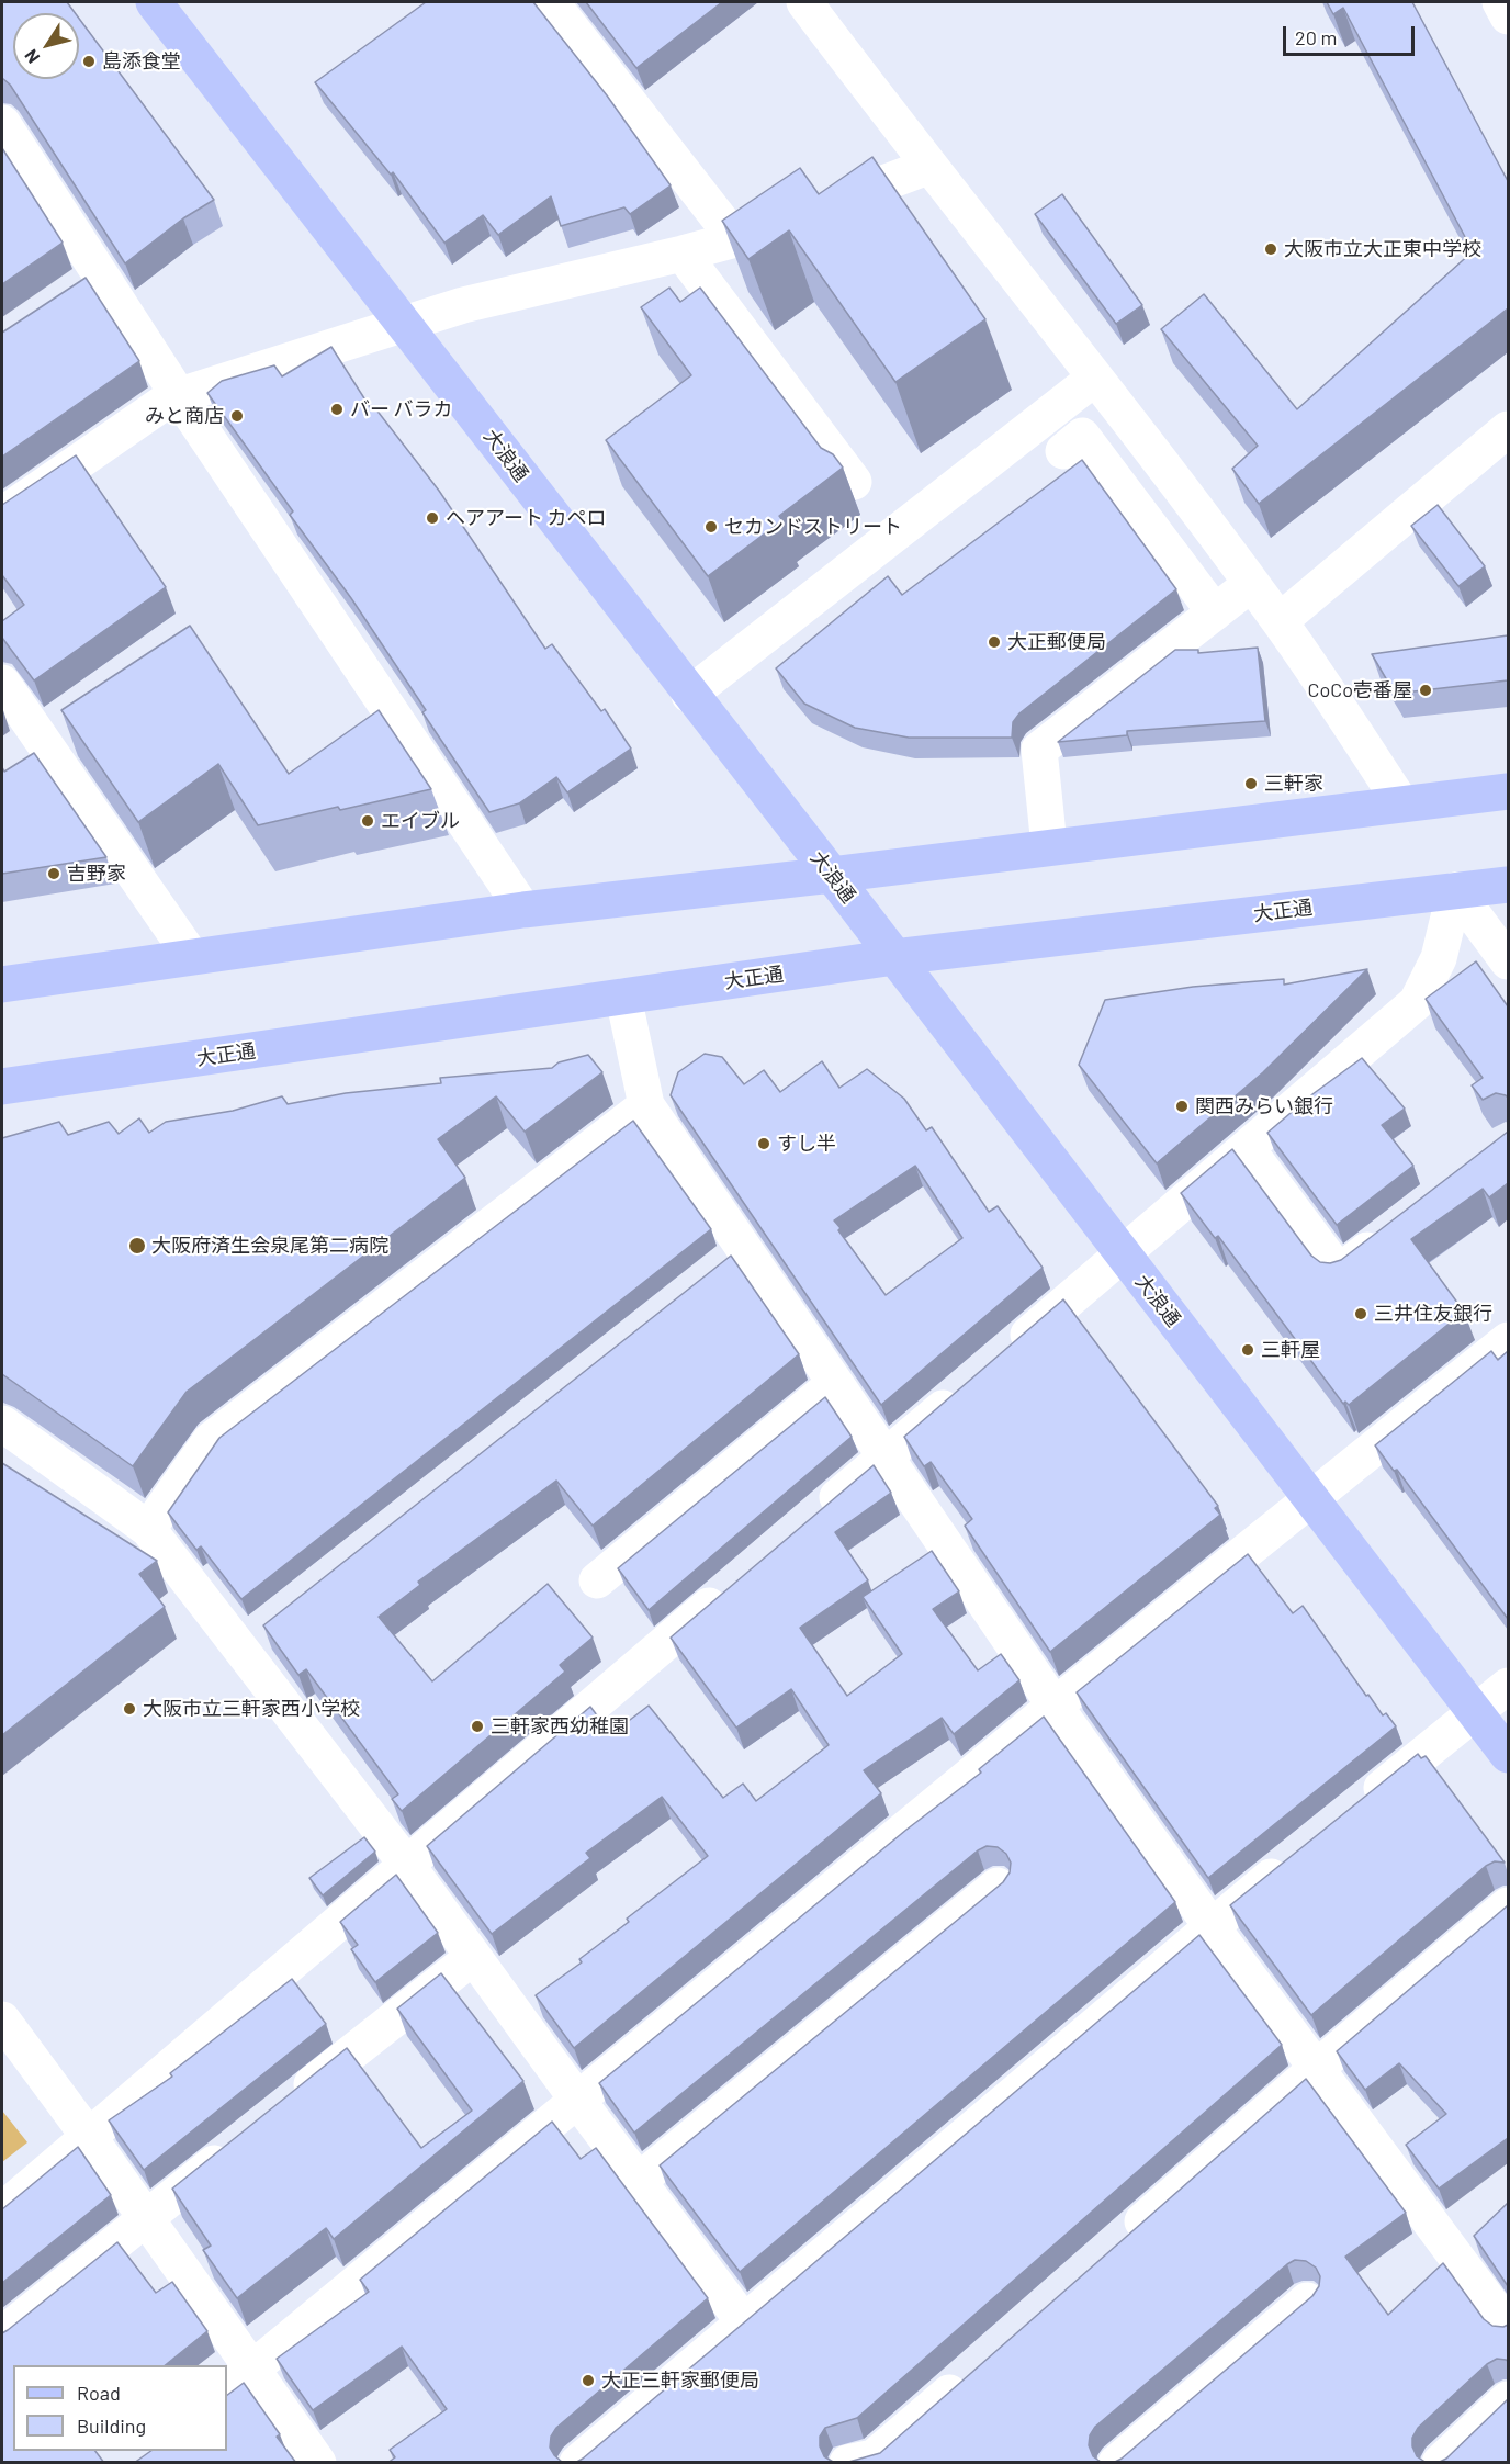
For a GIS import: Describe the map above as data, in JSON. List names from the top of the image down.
{
  "streets": {
    "main road": ["大浪通", "大正通"]
  },
  "crossings": [
    ["大浪通", "大正通"]
  ],
  "places": [
    "島添食堂",
    "大阪市立大正東中学校",
    "バー バラカ",
    "みと商店",
    "ヘアアート カペロ",
    "セカンドストリート",
    "大正郵便局",
    "CoCo壱番屋",
    "三軒家",
    "エイブル",
    "吉野家",
    "関西みらい銀行",
    "すし半",
    "大阪府済生会泉尾第二病院",
    "三井住友銀行",
    "三軒屋",
    "大阪市立三軒家西小学校",
    "三軒家西幼稚園",
    "大正三軒家郵便局"
  ],
  "legend": ["Road", "Building"],
  "scale_bar": "20 m",
  "north": "bottom left"
}
